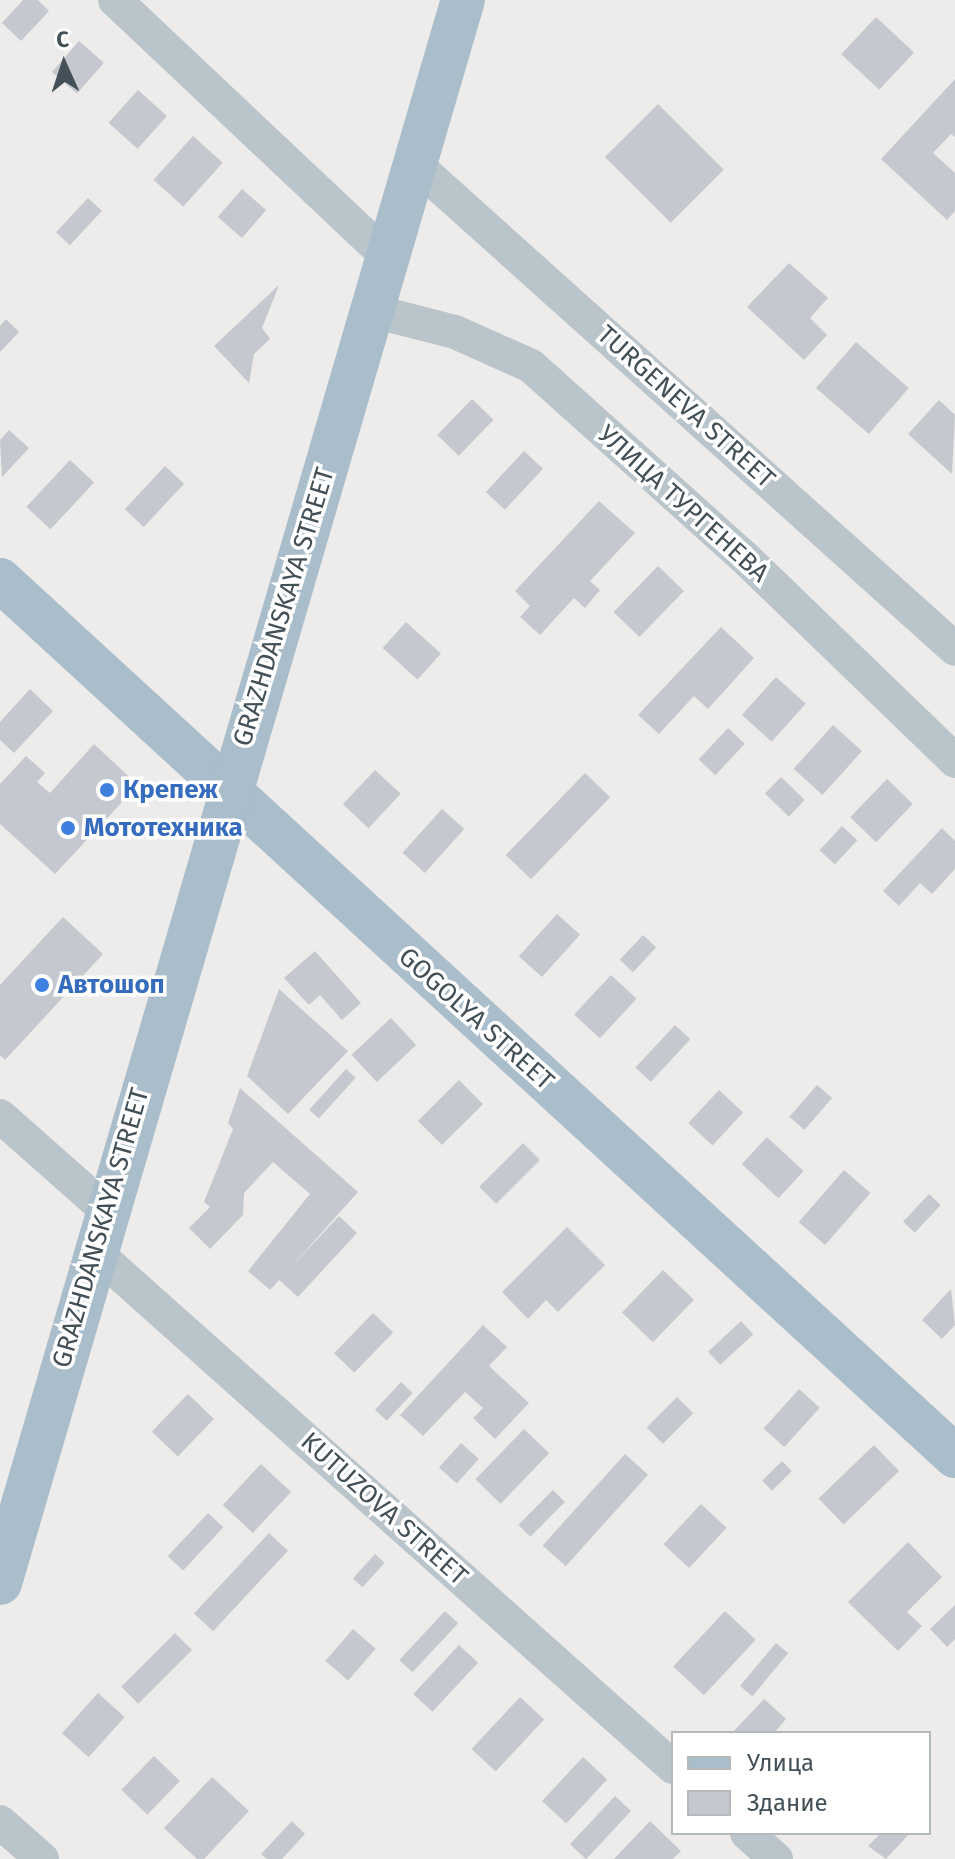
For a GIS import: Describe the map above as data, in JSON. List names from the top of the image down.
{
  "streets": {
    "main road": ["GRAZHDANSKAYA STREET", "GOGOLYA STREET"],
    "street": ["TURGENEVA STREET", "УЛИЦА ТУРГЕНЕВА", "KUTUZOVA STREET"]
  },
  "crossings": [
    ["TURGENEVA STREET", "GRAZHDANSKAYA STREET"],
    ["УЛИЦА ТУРГЕНЕВА", "GRAZHDANSKAYA STREET"],
    ["GRAZHDANSKAYA STREET", "GOGOLYA STREET"],
    ["GRAZHDANSKAYA STREET", "KUTUZOVA STREET"]
  ],
  "places": ["Крепеж", "Мототехника", "Автошоп"],
  "legend": ["Улица", "Здание"],
  "north": "top"
}
